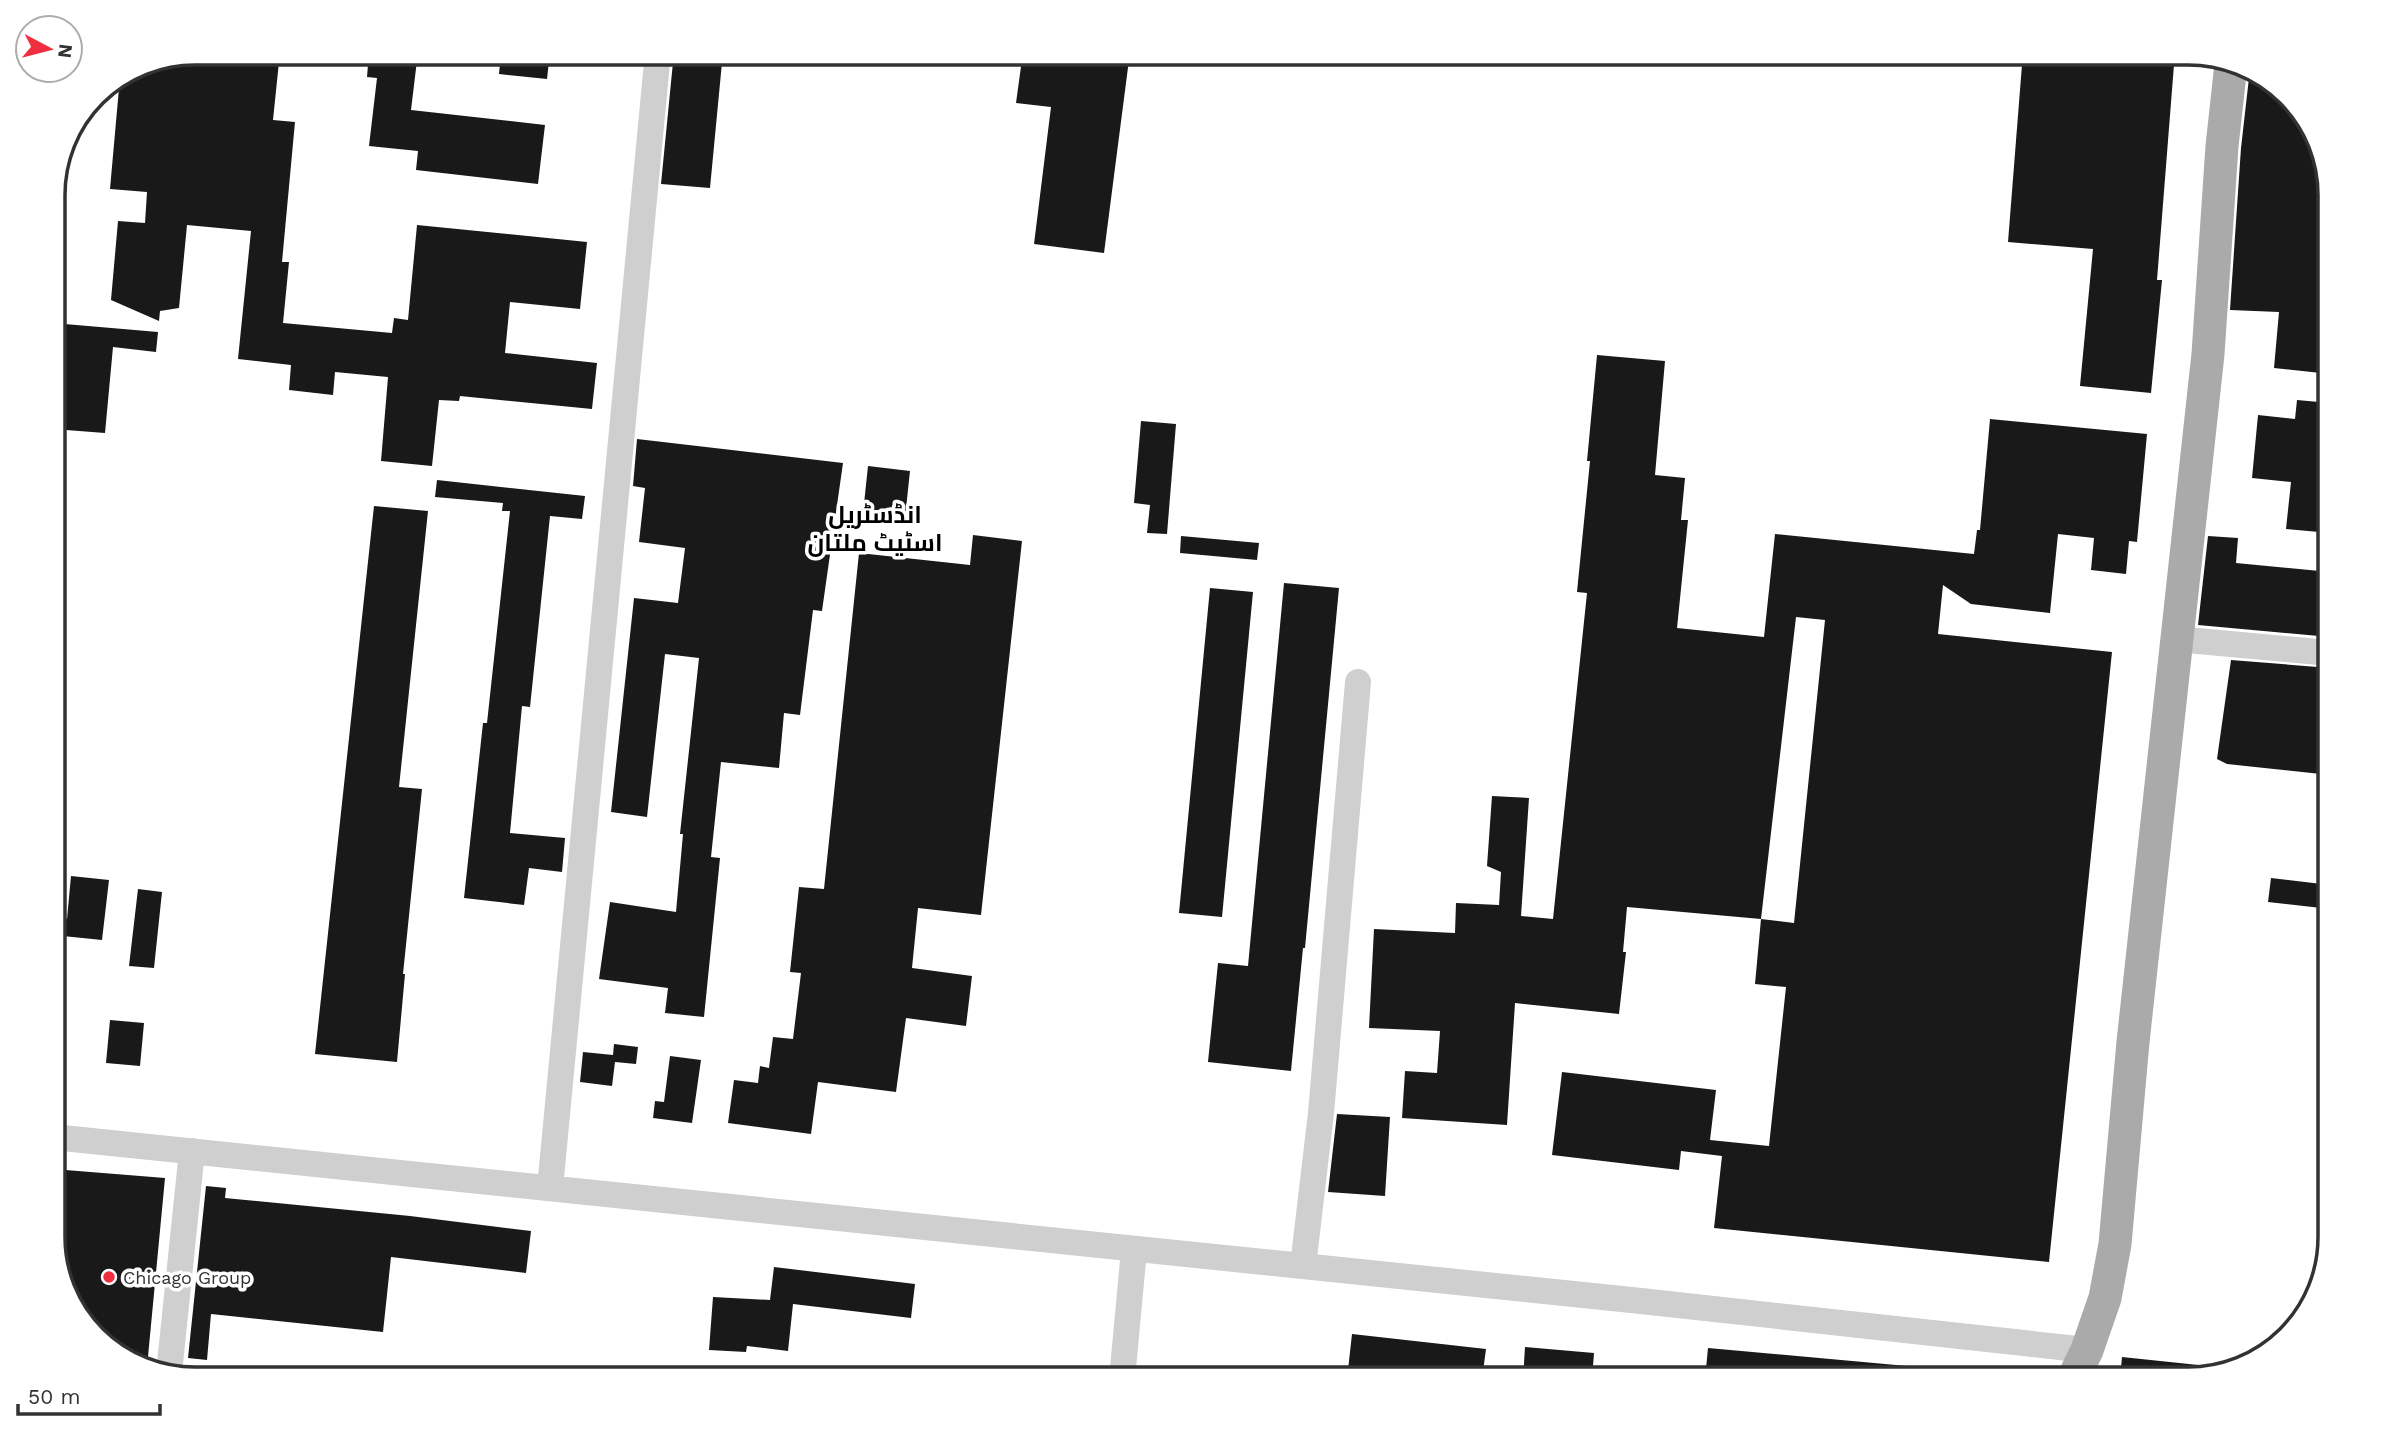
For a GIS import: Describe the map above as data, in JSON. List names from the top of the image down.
{
  "districts": ["انڈسٹریل اسٹیٹ ملتان"],
  "places": ["Chicago Group"],
  "scale_bar": "50 m",
  "north": "right"
}
